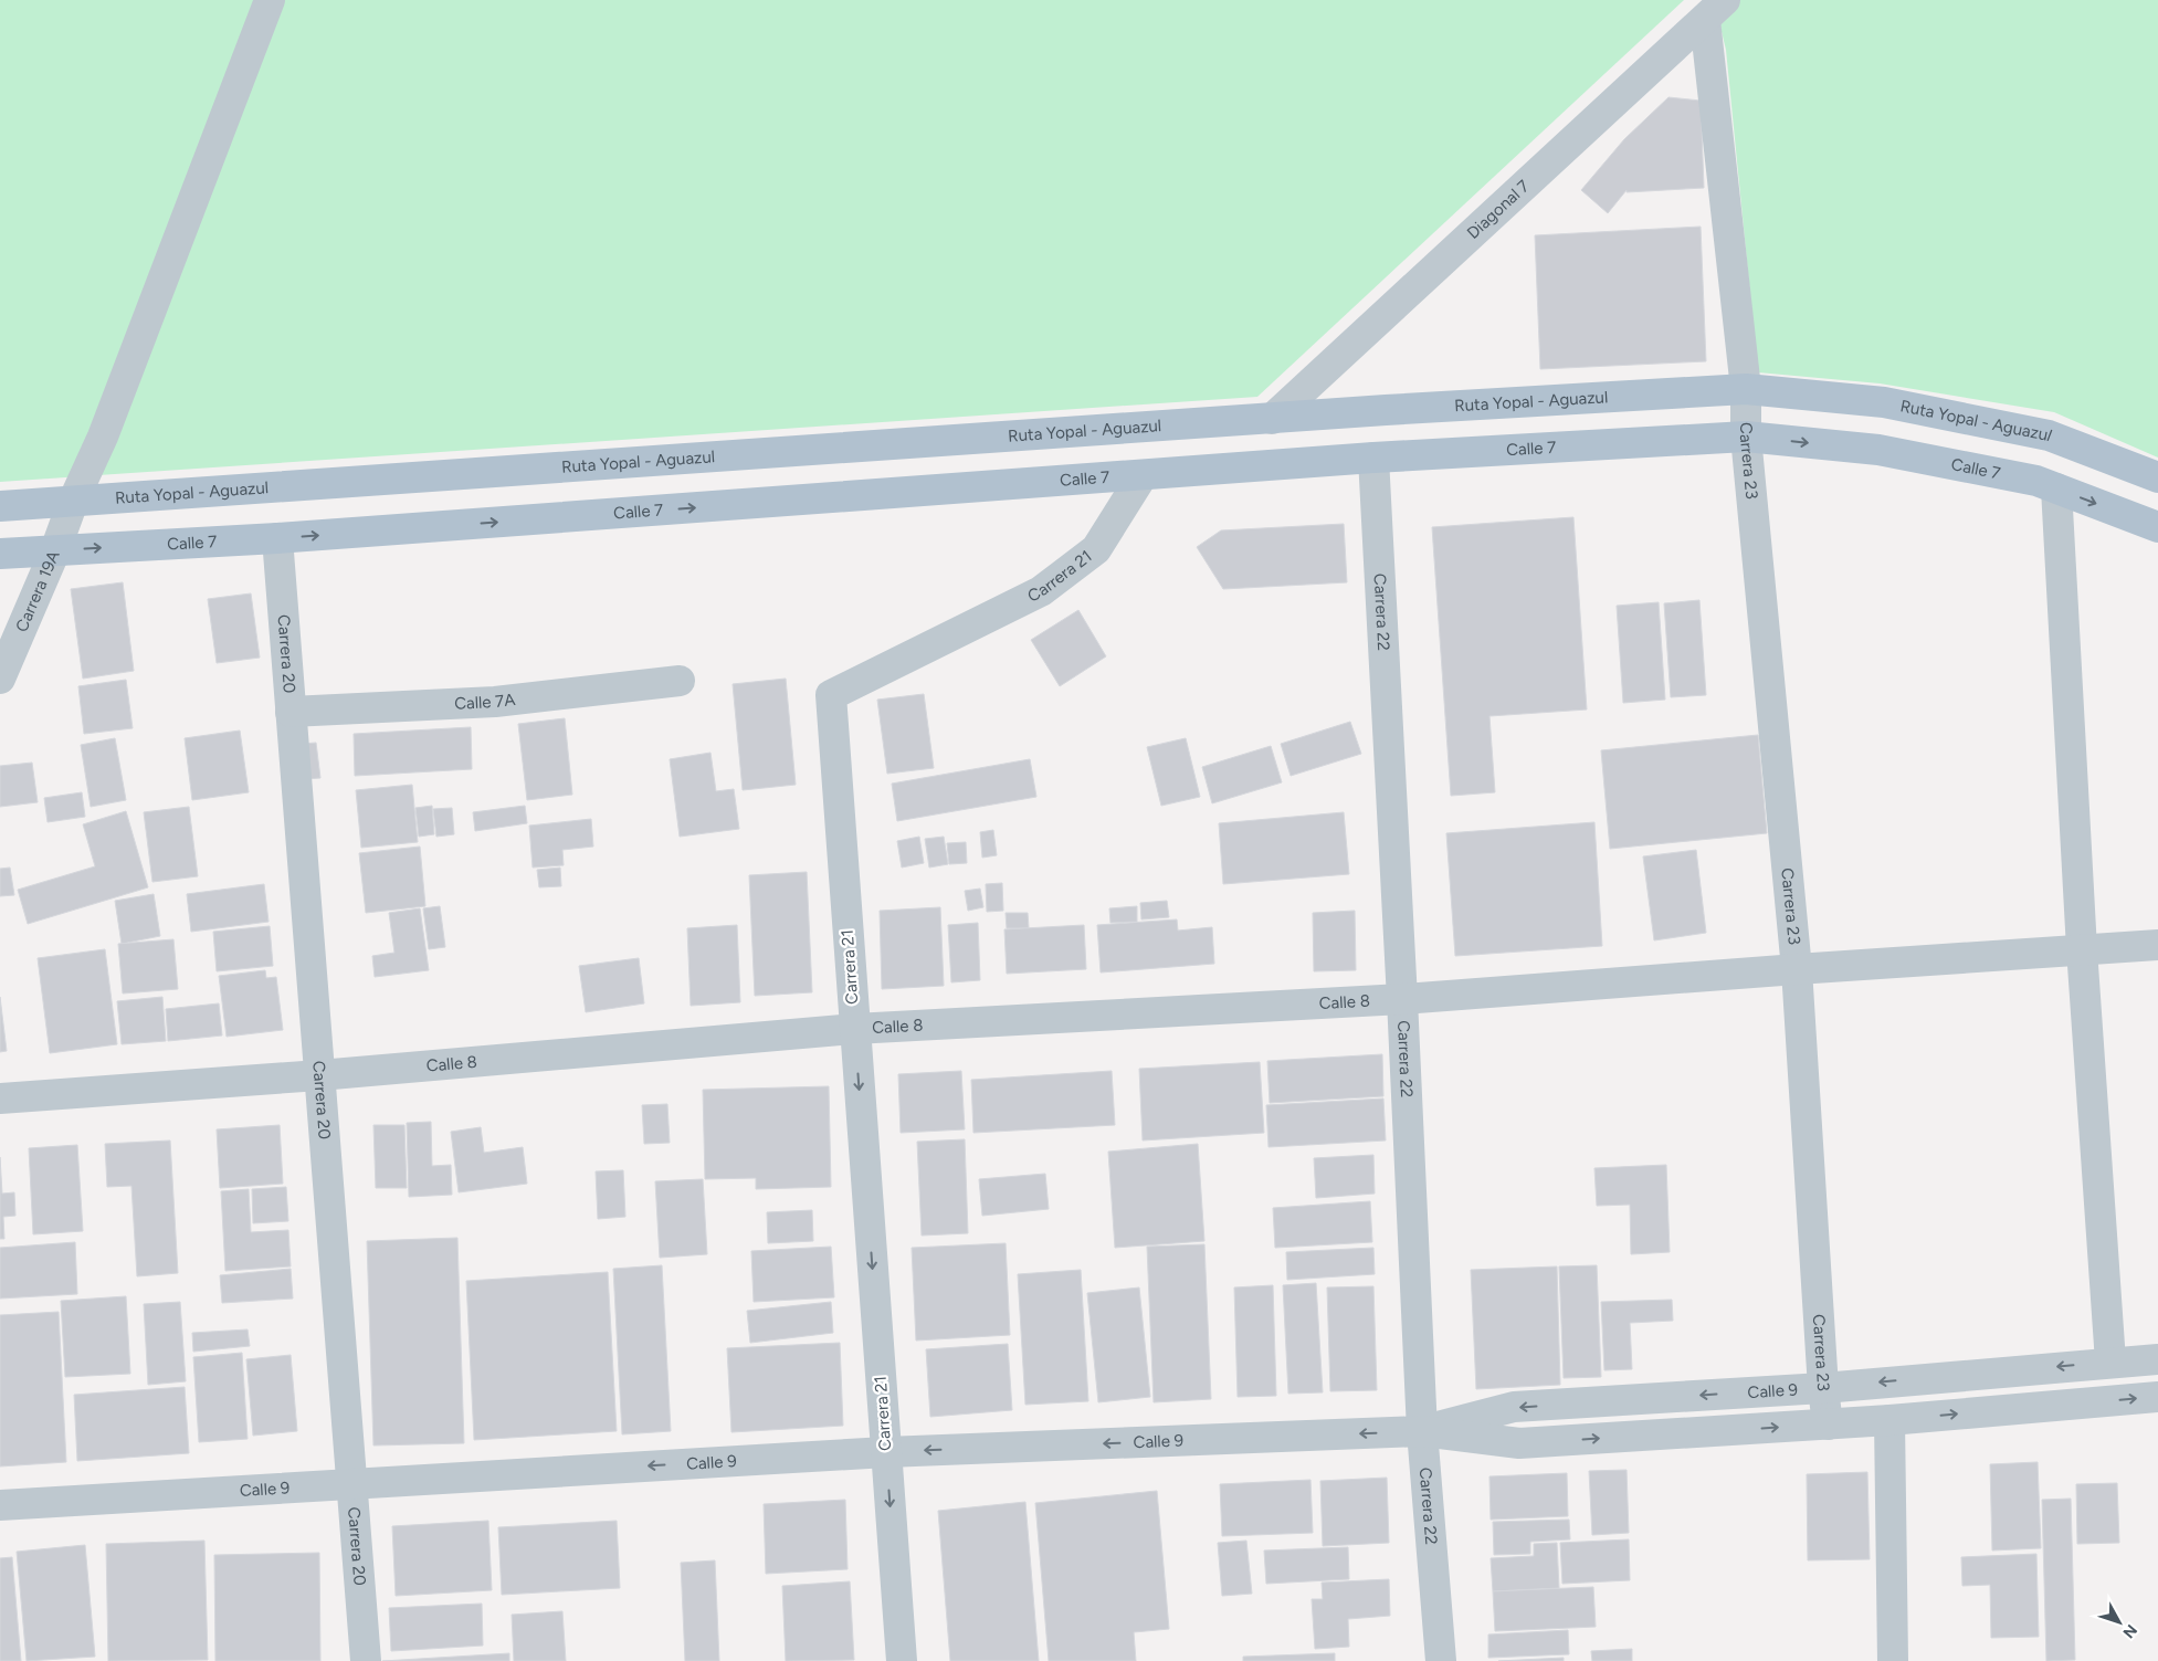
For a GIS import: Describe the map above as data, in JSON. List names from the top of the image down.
{
  "streets": {
    "main road": ["Calle 7"],
    "street": [
      "Diagonal 7",
      "Ruta Yopal - Aguazul",
      "Carrera 23",
      "Carrera 21",
      "Carrera 19A",
      "Carrera 22",
      "Carrera 20",
      "Calle 7A",
      "Calle 8",
      "Calle 9"
    ]
  },
  "crossings": [
    ["Diagonal 7", "Ruta Yopal - Aguazul"],
    ["Diagonal 7", "Carrera 23"],
    ["Ruta Yopal - Aguazul", "Carrera 23"],
    ["Ruta Yopal - Aguazul", "Carrera 19A"],
    ["Calle 7", "Carrera 23"],
    ["Calle 7", "Carrera 21"],
    ["Calle 7", "Carrera 19A"],
    ["Calle 7", "Carrera 22"],
    ["Calle 7", "Carrera 20"],
    ["Carrera 23", "Calle 8"],
    ["Carrera 23", "Calle 9"],
    ["Carrera 21", "Calle 8"],
    ["Carrera 21", "Calle 9"],
    ["Carrera 22", "Calle 8"],
    ["Carrera 22", "Calle 9"],
    ["Carrera 20", "Calle 7A"],
    ["Carrera 20", "Calle 8"],
    ["Carrera 20", "Calle 9"]
  ],
  "one_way": ["Calle 7", "Carrera 21"],
  "north": "bottom right"
}
